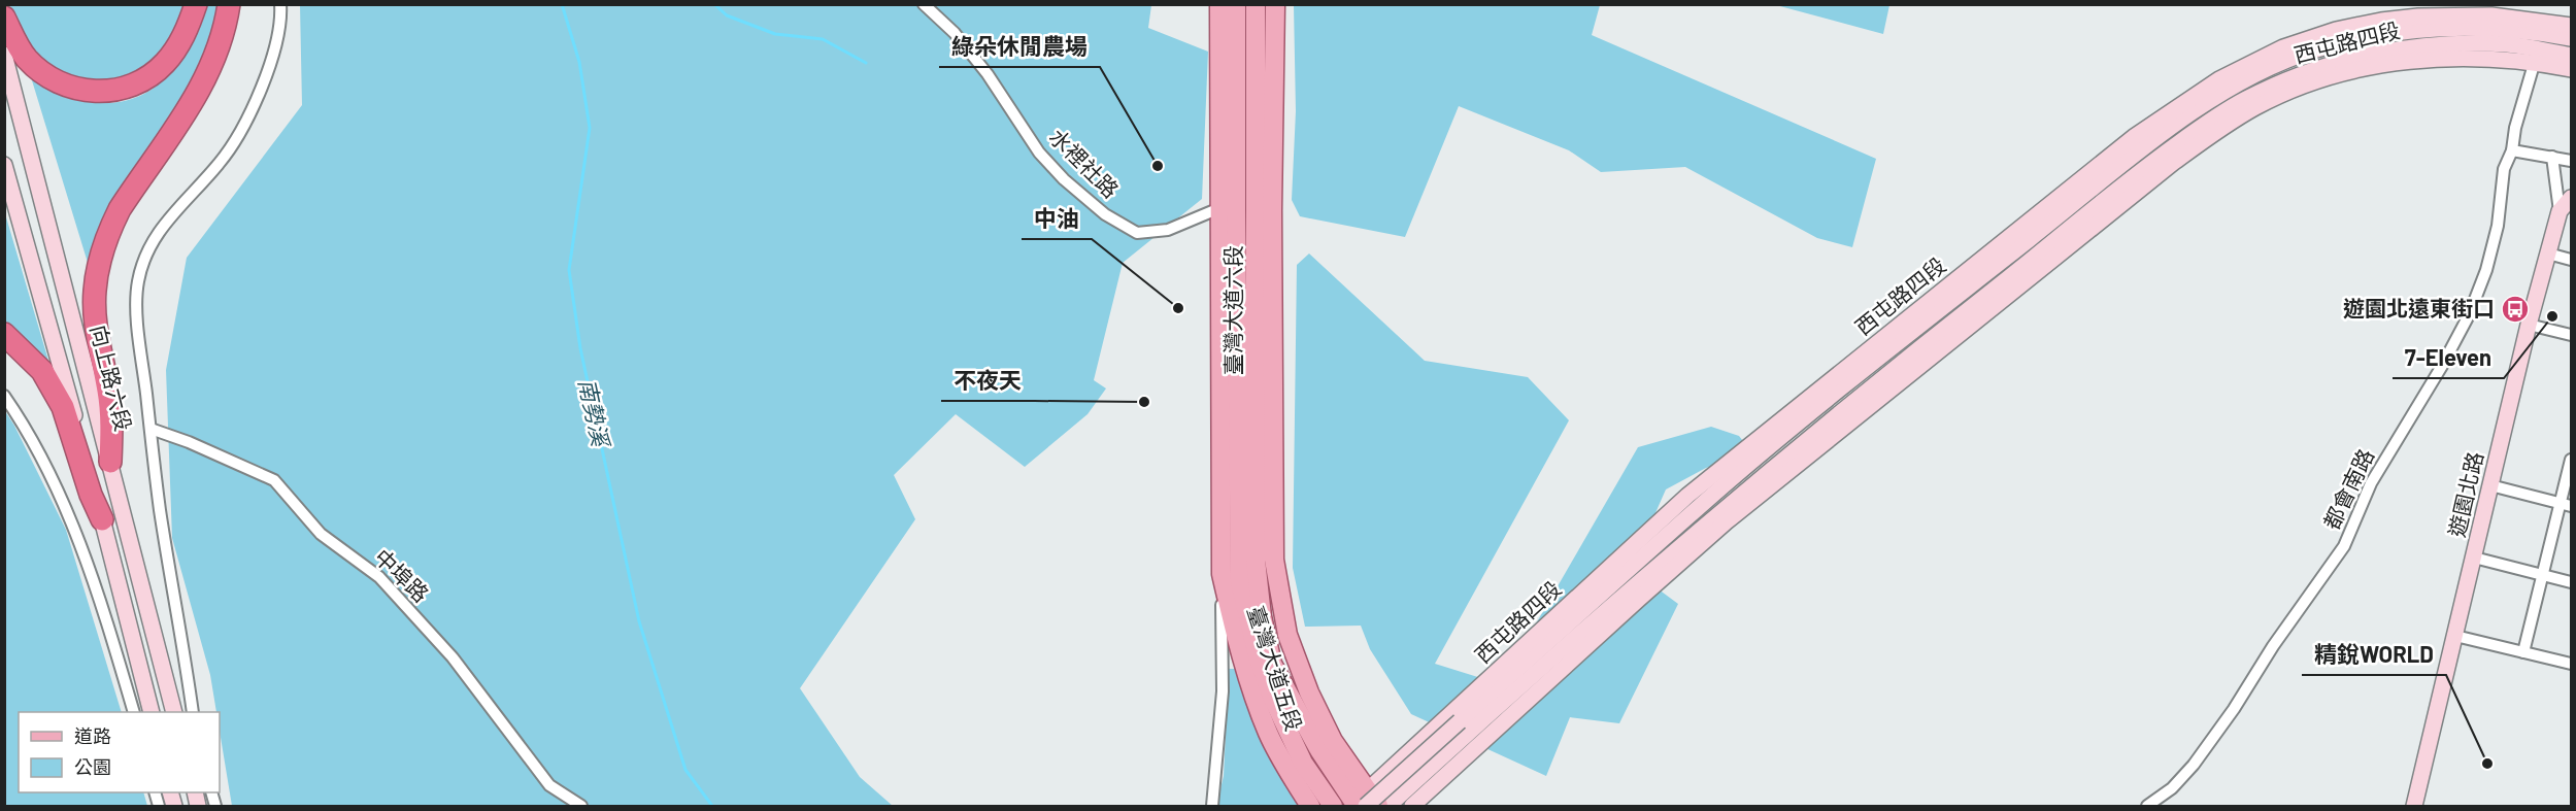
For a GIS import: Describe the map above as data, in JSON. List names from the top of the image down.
{
  "streets": {
    "main road": ["臺灣大道六段", "臺灣大道五段"],
    "street": [
      "西屯路四段",
      "水裡社路",
      "向上路六段",
      "都會南路",
      "遊園北路",
      "中埠路"
    ]
  },
  "crossings": [
    ["西屯路四段", "都會南路"],
    ["西屯路四段", "臺灣大道五段"],
    ["水裡社路", "臺灣大道六段"],
    ["臺灣大道六段", "臺灣大道五段"]
  ],
  "water": ["南勢溪"],
  "places": {
    "other": [
      "綠朵休閒農場",
      "中油",
      "7-Eleven",
      "不夜天",
      "精銳WORLD"
    ],
    "bus stop": ["遊園北遠東街口"]
  },
  "legend": ["道路", "公園"]
}
